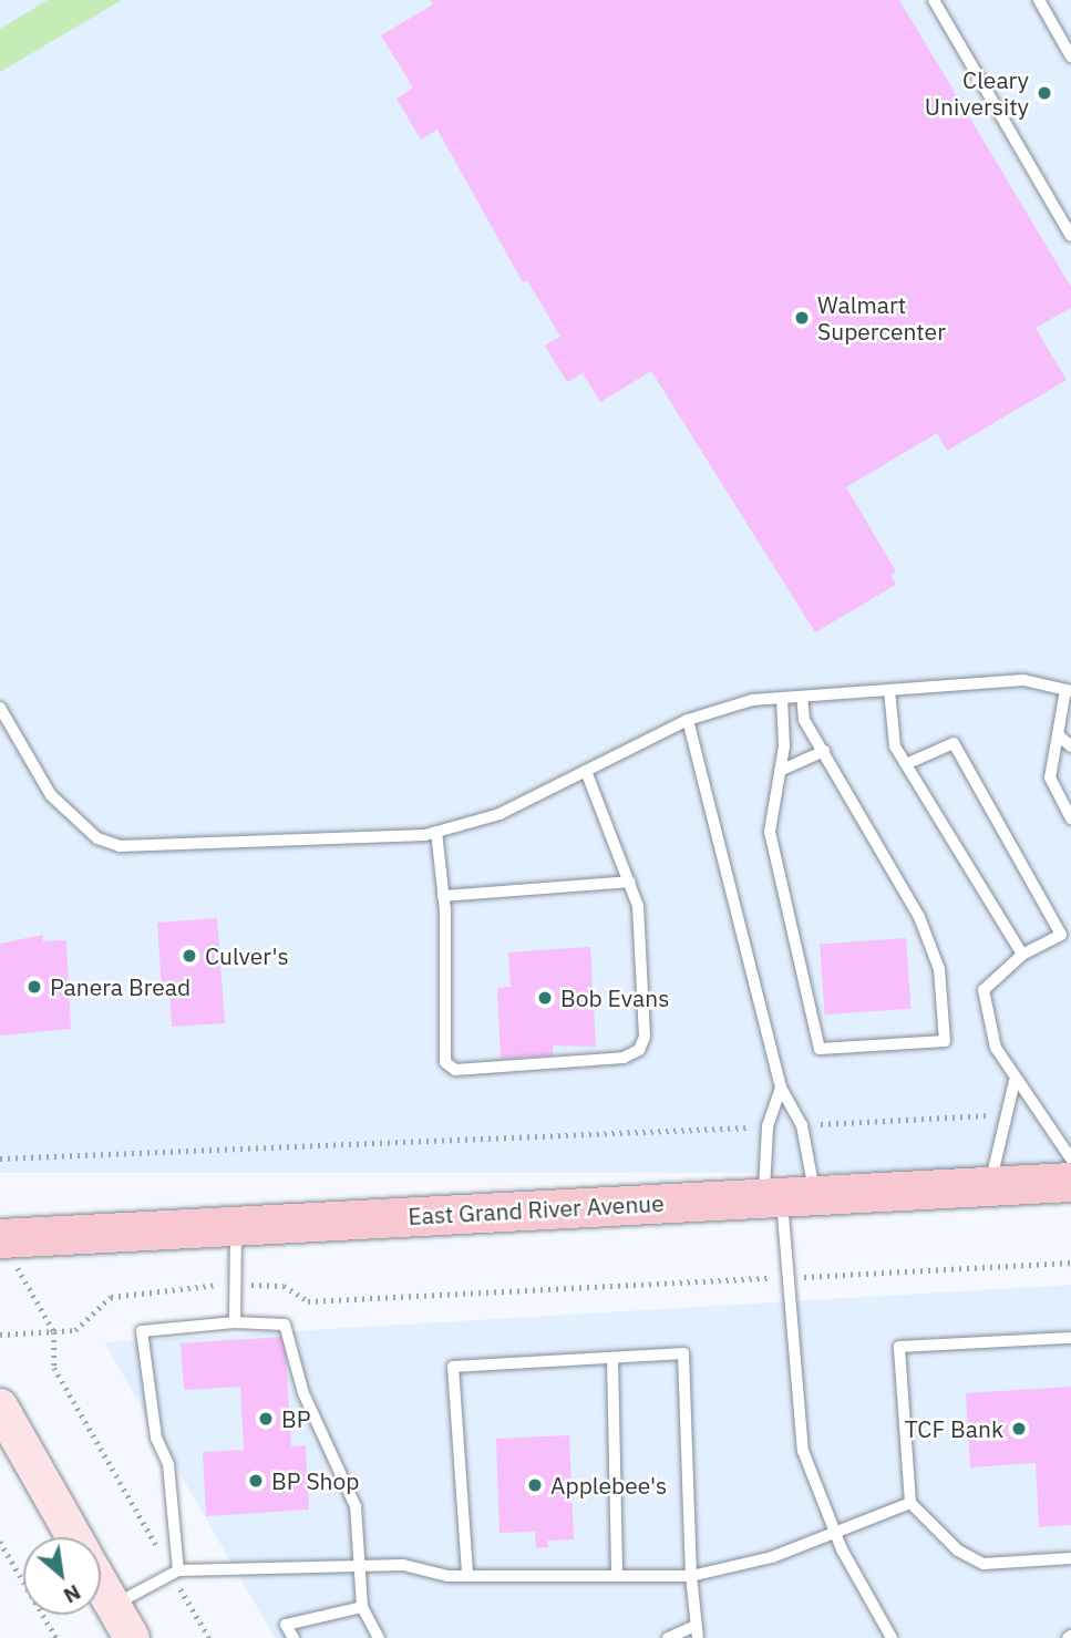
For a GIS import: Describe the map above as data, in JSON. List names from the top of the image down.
{
  "streets": {
    "main road": ["East Grand River Avenue"]
  },
  "places": [
    "Cleary University",
    "Walmart Supercenter",
    "Culver's",
    "Panera Bread",
    "Bob Evans",
    "BP",
    "TCF Bank",
    "BP Shop",
    "Applebee's"
  ],
  "north": "bottom right"
}
